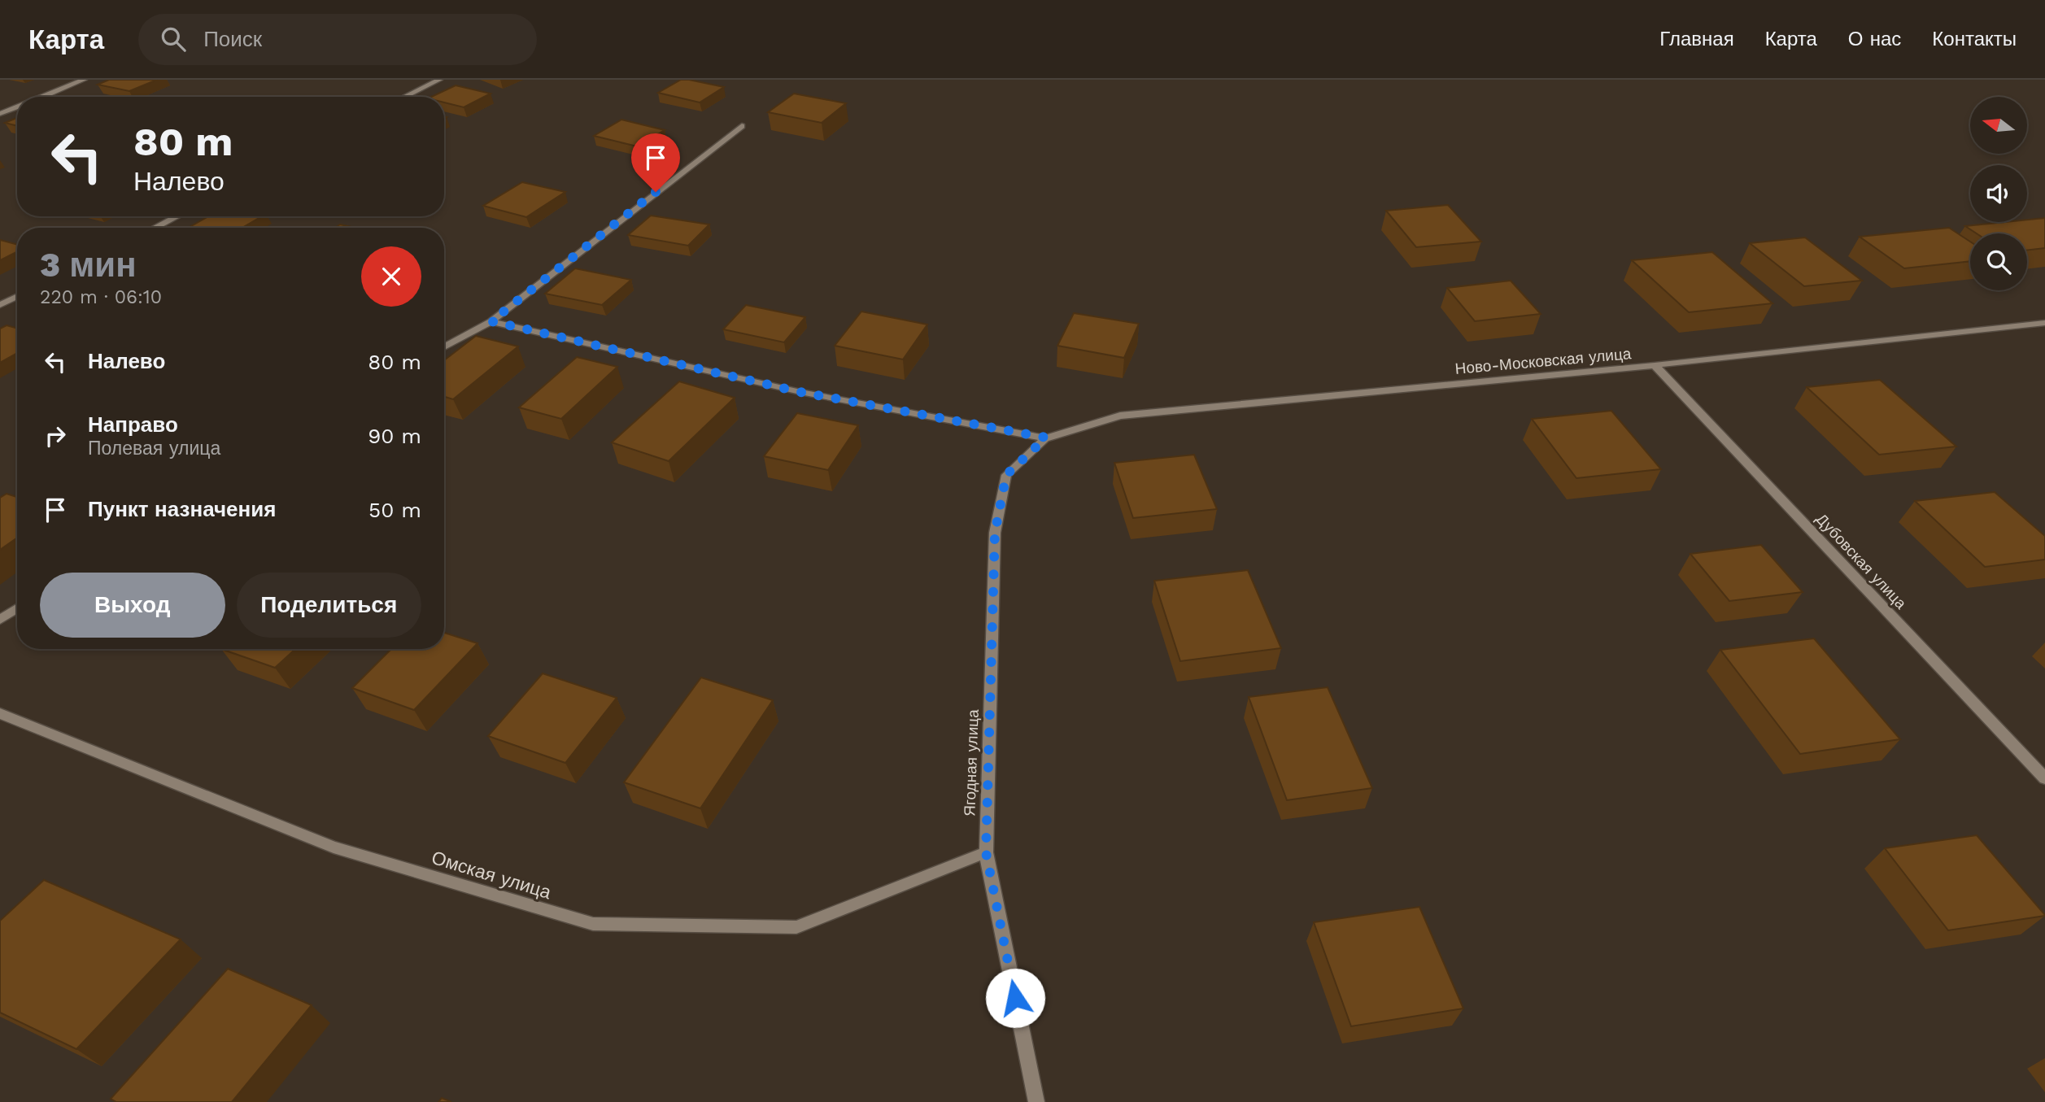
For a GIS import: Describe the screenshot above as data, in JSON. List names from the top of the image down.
{
  "streets": {
    "street": [
      "Ново-Московская улица",
      "Дубовская улица",
      "Ягодная улица",
      "Омская улица"
    ]
  },
  "crossings": [
    ["Ново-Московская улица", "Дубовская улица"],
    ["Ново-Московская улица", "Ягодная улица"],
    ["Ягодная улица", "Омская улица"]
  ],
  "north": "left",
  "page": {
    "header": "Карта",
    "search": "Поиск",
    "nav": [
      "Главная",
      "Карта",
      "О нас",
      "Контакты"
    ],
    "turn": ["80 m", "Налево"],
    "heading": ["3 мин", "220 m · 06:10"],
    "list": [
      {
        "name": "Налево",
        "value": "80 m"
      },
      {
        "name": "Направо",
        "note": "Полевая улица",
        "value": "90 m"
      },
      {
        "name": "Пункт назначения",
        "value": "50 m"
      }
    ],
    "buttons": ["Выход", "Поделиться"]
  }
}
